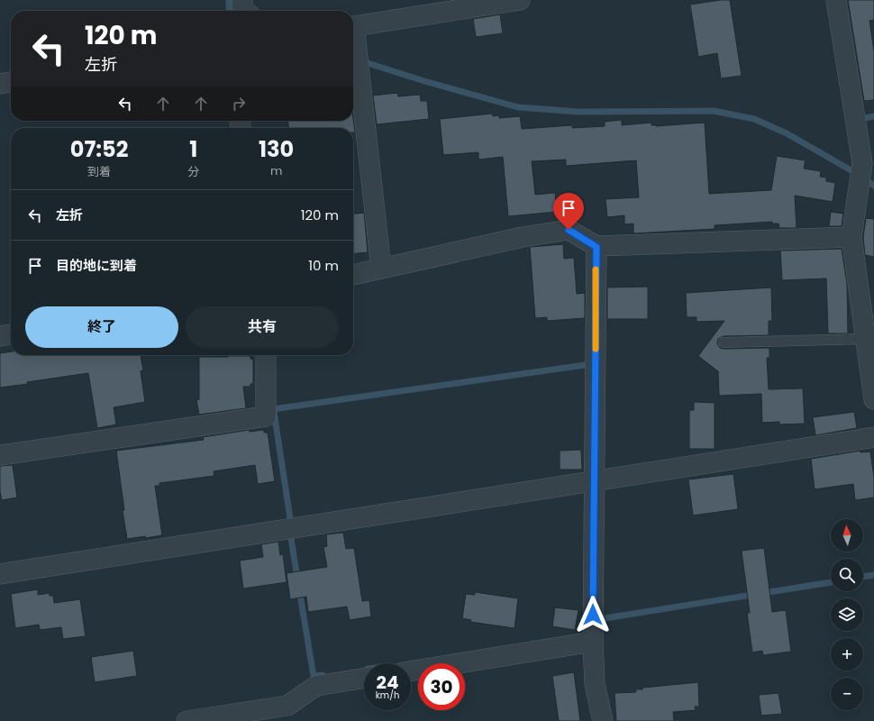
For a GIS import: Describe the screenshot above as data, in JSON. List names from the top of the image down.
{
  "north": "top",
  "page": {
    "turn": ["120 m", "左折"],
    "eta": [
      "07:52",
      "到着",
      "1",
      "分",
      "130",
      "m"
    ],
    "list": [
      {
        "name": "左折",
        "value": "120 m"
      },
      {
        "name": "目的地に到着",
        "value": "10 m"
      }
    ],
    "buttons": ["終了", "共有"],
    "map_buttons": ["+", "−"],
    "speed": "24 km/h",
    "limit": "30"
  }
}
